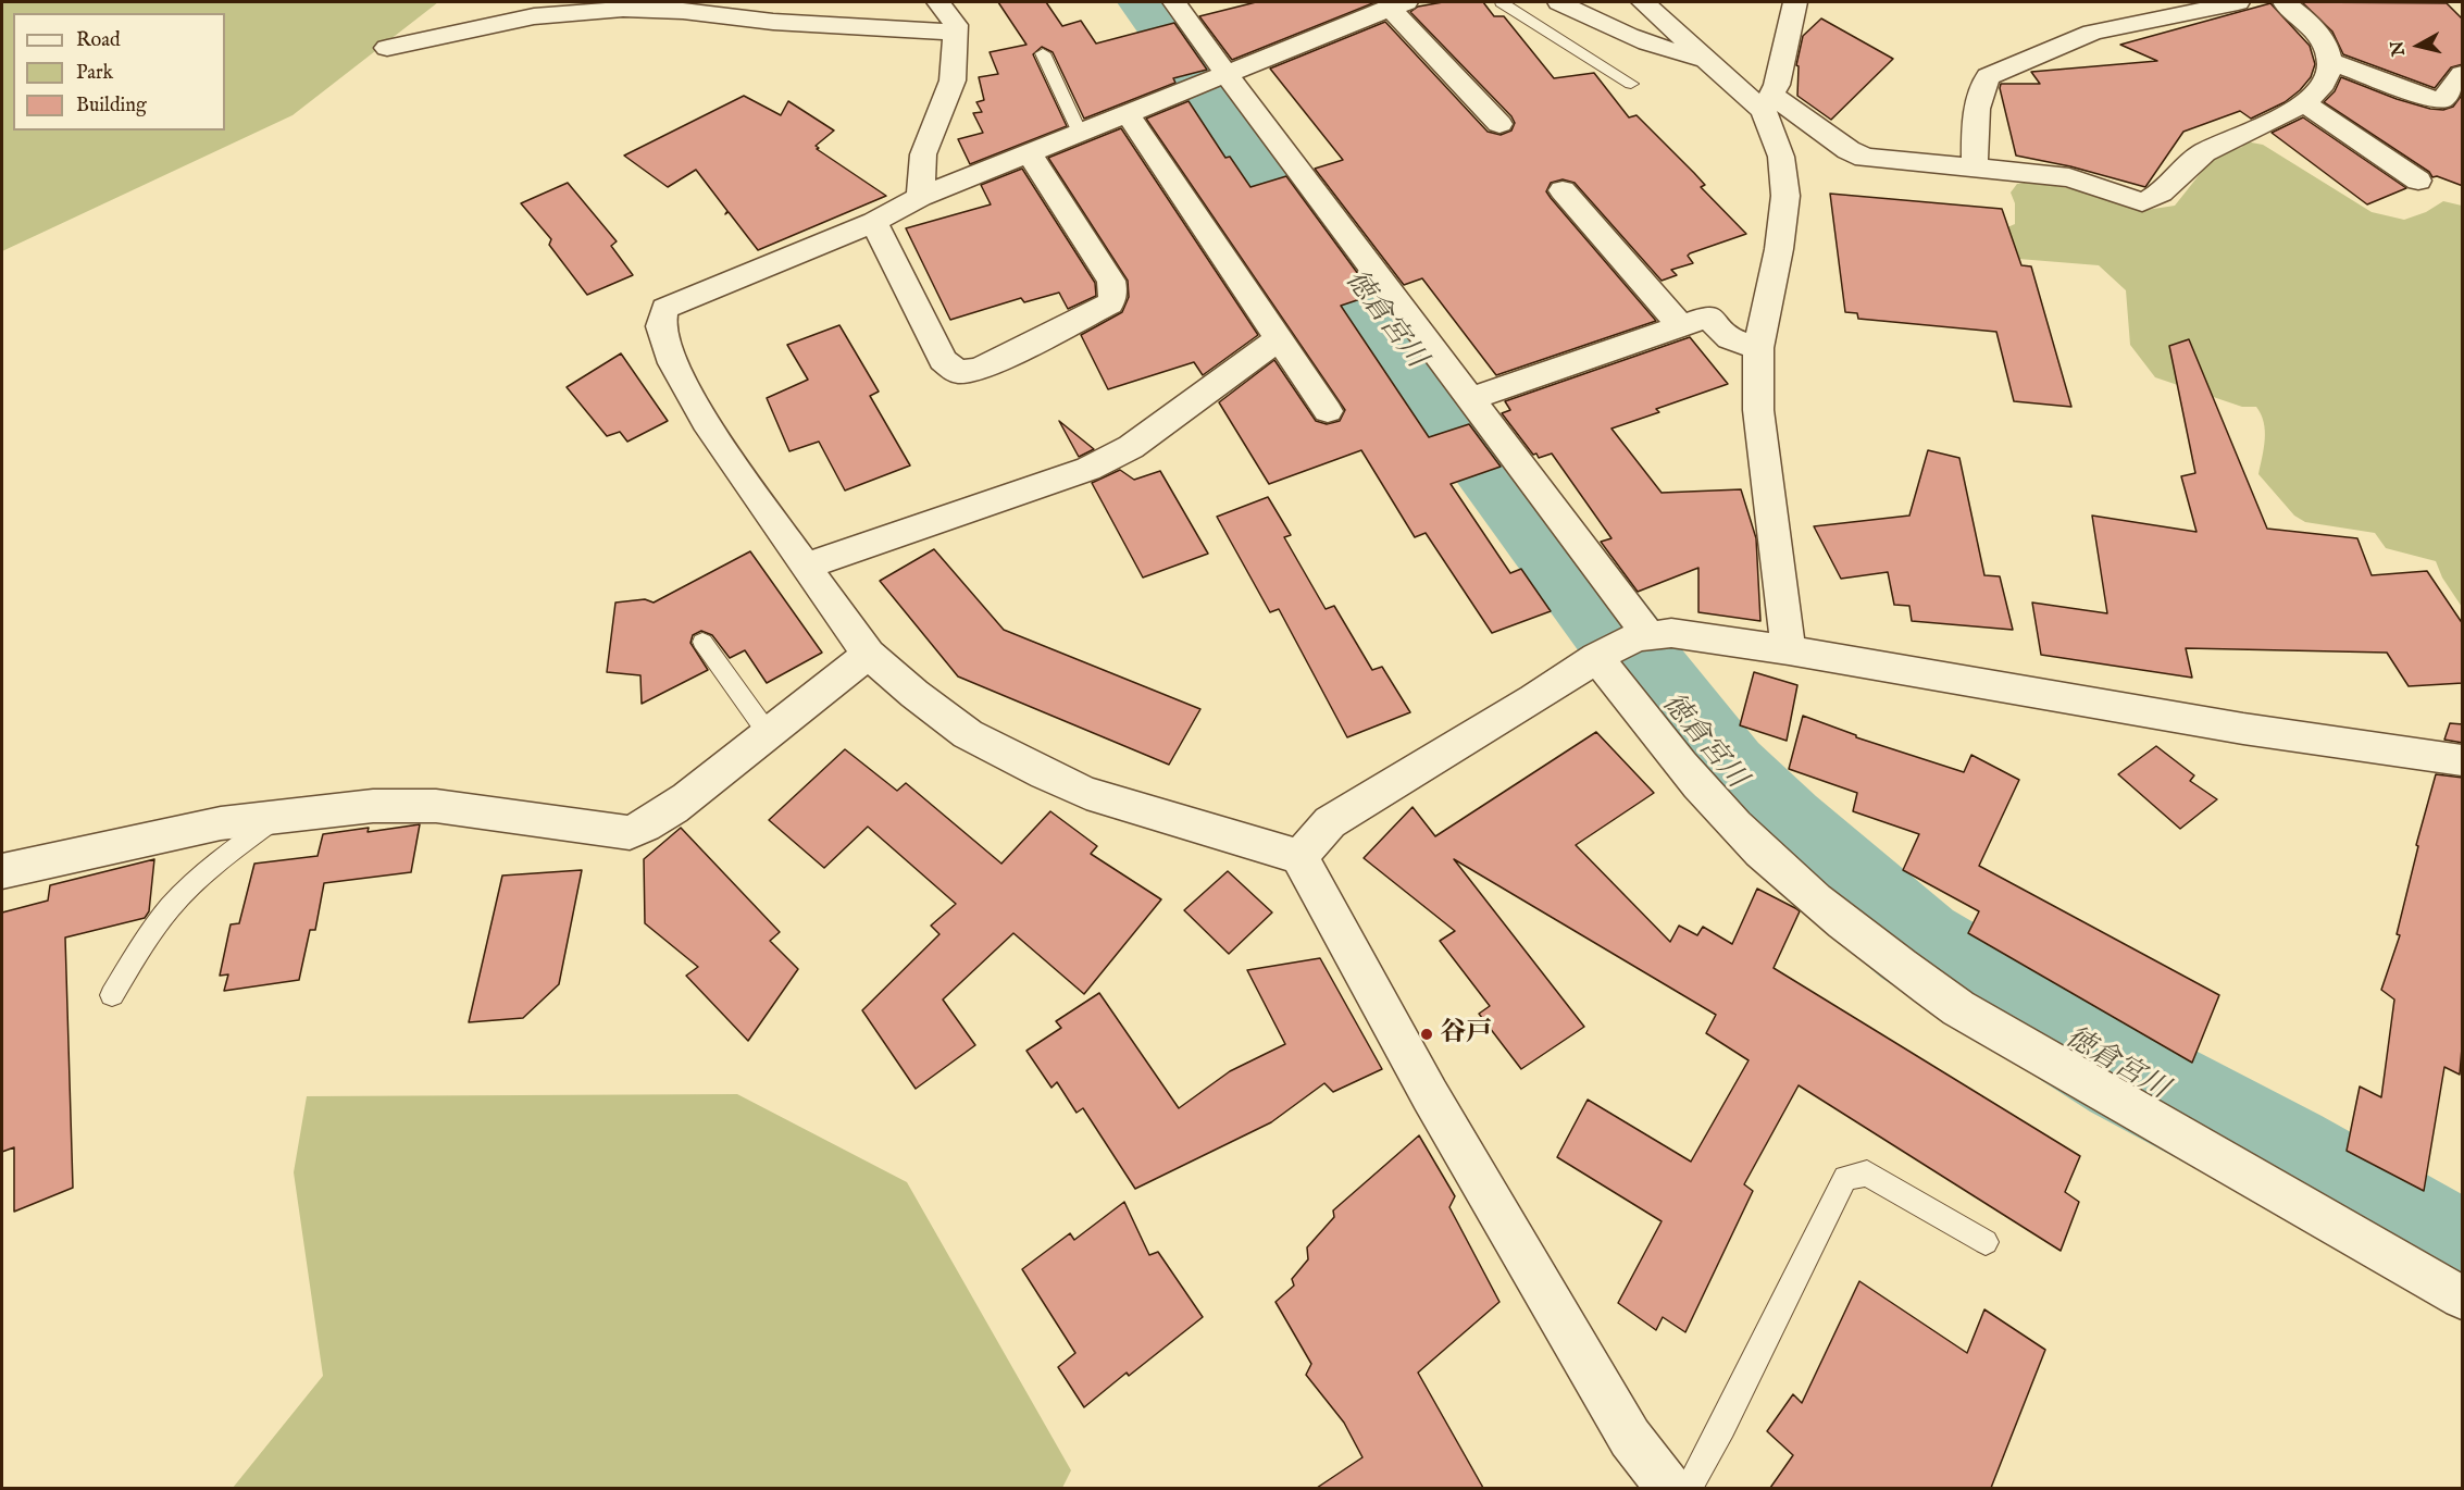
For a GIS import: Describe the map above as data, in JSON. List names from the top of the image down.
{
  "water": ["徳倉宮川"],
  "places": ["谷戸"],
  "legend": ["Road", "Park", "Building"],
  "north": "left"
}
